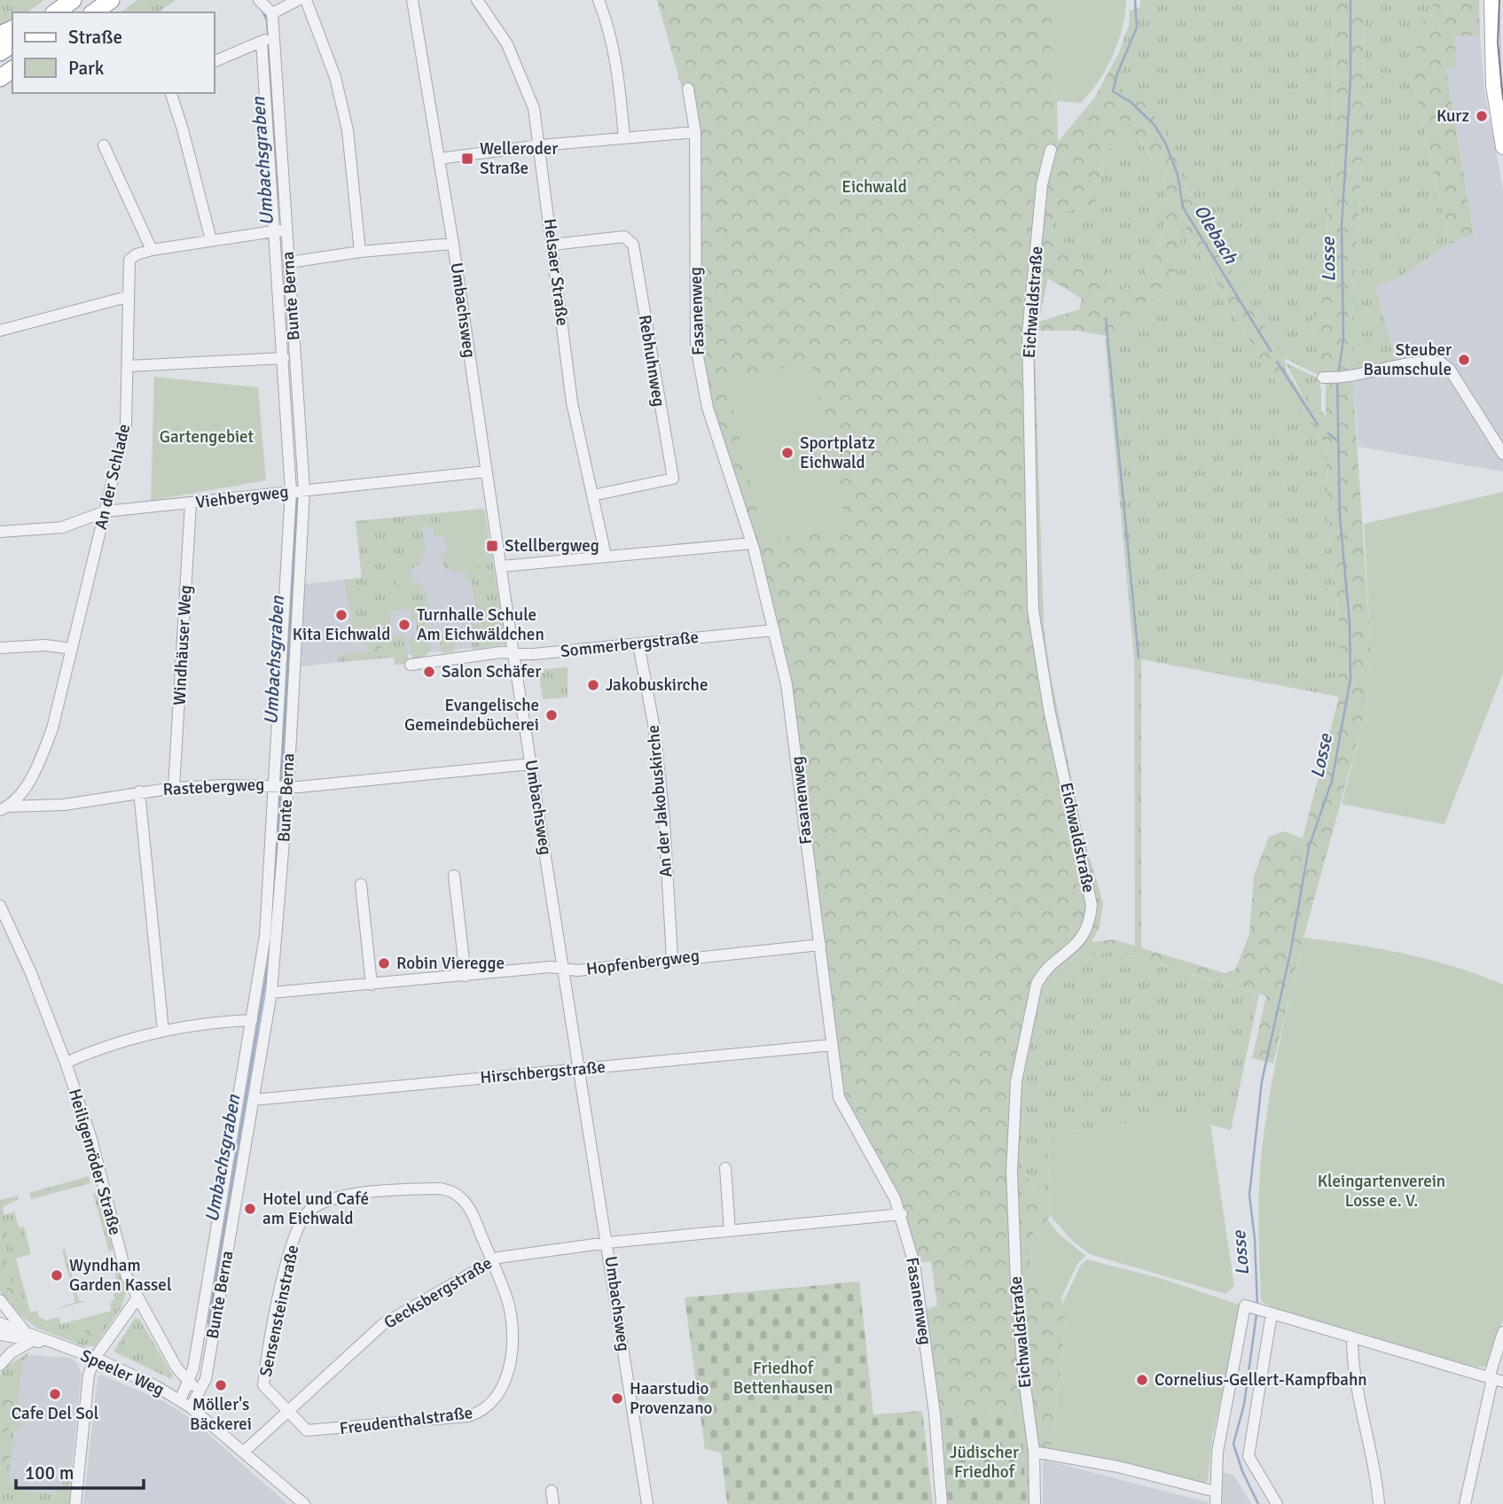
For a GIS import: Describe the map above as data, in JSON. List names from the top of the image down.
{
  "streets": {
    "street": [
      "Helsaer Straße",
      "Bunte Berna",
      "Eichwaldstraße",
      "Umbachsweg",
      "Fasanenweg",
      "Rebhuhnweg",
      "An der Schlade",
      "Viehbergweg",
      "Sommerbergstraße",
      "Windhäuser Weg",
      "Rastebergweg",
      "An der Jakobuskirche",
      "Hopfenbergweg",
      "Hirschbergstraße",
      "Heiligenröder Straße",
      "Gecksbergstraße",
      "Sensensteinstraße",
      "Speeler Weg",
      "Freudenthalstraße"
    ]
  },
  "crossings": [
    ["Helsaer Straße", "Rebhuhnweg"],
    ["Bunte Berna", "Viehbergweg"],
    ["Bunte Berna", "Rastebergweg"],
    ["Bunte Berna", "Hopfenbergweg"],
    ["Bunte Berna", "Hirschbergstraße"],
    ["Bunte Berna", "Heiligenröder Straße"],
    ["Bunte Berna", "Speeler Weg"],
    ["Umbachsweg", "Viehbergweg"],
    ["Umbachsweg", "Sommerbergstraße"],
    ["Umbachsweg", "Rastebergweg"],
    ["Umbachsweg", "Hopfenbergweg"],
    ["Umbachsweg", "Hirschbergstraße"],
    ["Umbachsweg", "Gecksbergstraße"],
    ["Fasanenweg", "Sommerbergstraße"],
    ["Fasanenweg", "Hopfenbergweg"],
    ["Fasanenweg", "Hirschbergstraße"],
    ["Fasanenweg", "Gecksbergstraße"],
    ["An der Schlade", "Viehbergweg"],
    ["An der Schlade", "Rastebergweg"],
    ["Viehbergweg", "Windhäuser Weg"],
    ["Sommerbergstraße", "An der Jakobuskirche"],
    ["Windhäuser Weg", "Rastebergweg"],
    ["An der Jakobuskirche", "Hopfenbergweg"],
    ["Gecksbergstraße", "Sensensteinstraße"],
    ["Gecksbergstraße", "Freudenthalstraße"],
    ["Sensensteinstraße", "Freudenthalstraße"]
  ],
  "water": ["Umbachsgraben", "Olebach", "Losse"],
  "parks": [
    "Eichwald",
    "Gartengebiet",
    "Kleingartenverein Losse e. V.",
    "Friedhof Bettenhausen",
    "Jüdischer Friedhof"
  ],
  "places": {
    "other": [
      "Kurz",
      "Steuber Baumschule",
      "Sportplatz Eichwald",
      "Kita Eichwald",
      "Turnhalle Schule Am Eichwäldchen",
      "Salon Schäfer",
      "Jakobuskirche",
      "Evangelische Gemeindebücherei",
      "Robin Vieregge",
      "Hotel und Café am Eichwald",
      "Wyndham Garden Kassel",
      "Cornelius-Gellert-Kampfbahn",
      "Möller's Bäckerei",
      "Cafe Del Sol",
      "Haarstudio Provenzano"
    ],
    "transit": ["Welleroder Straße", "Stellbergweg"]
  },
  "legend": ["Straße", "Park"],
  "scale_bar": "100 m"
}
